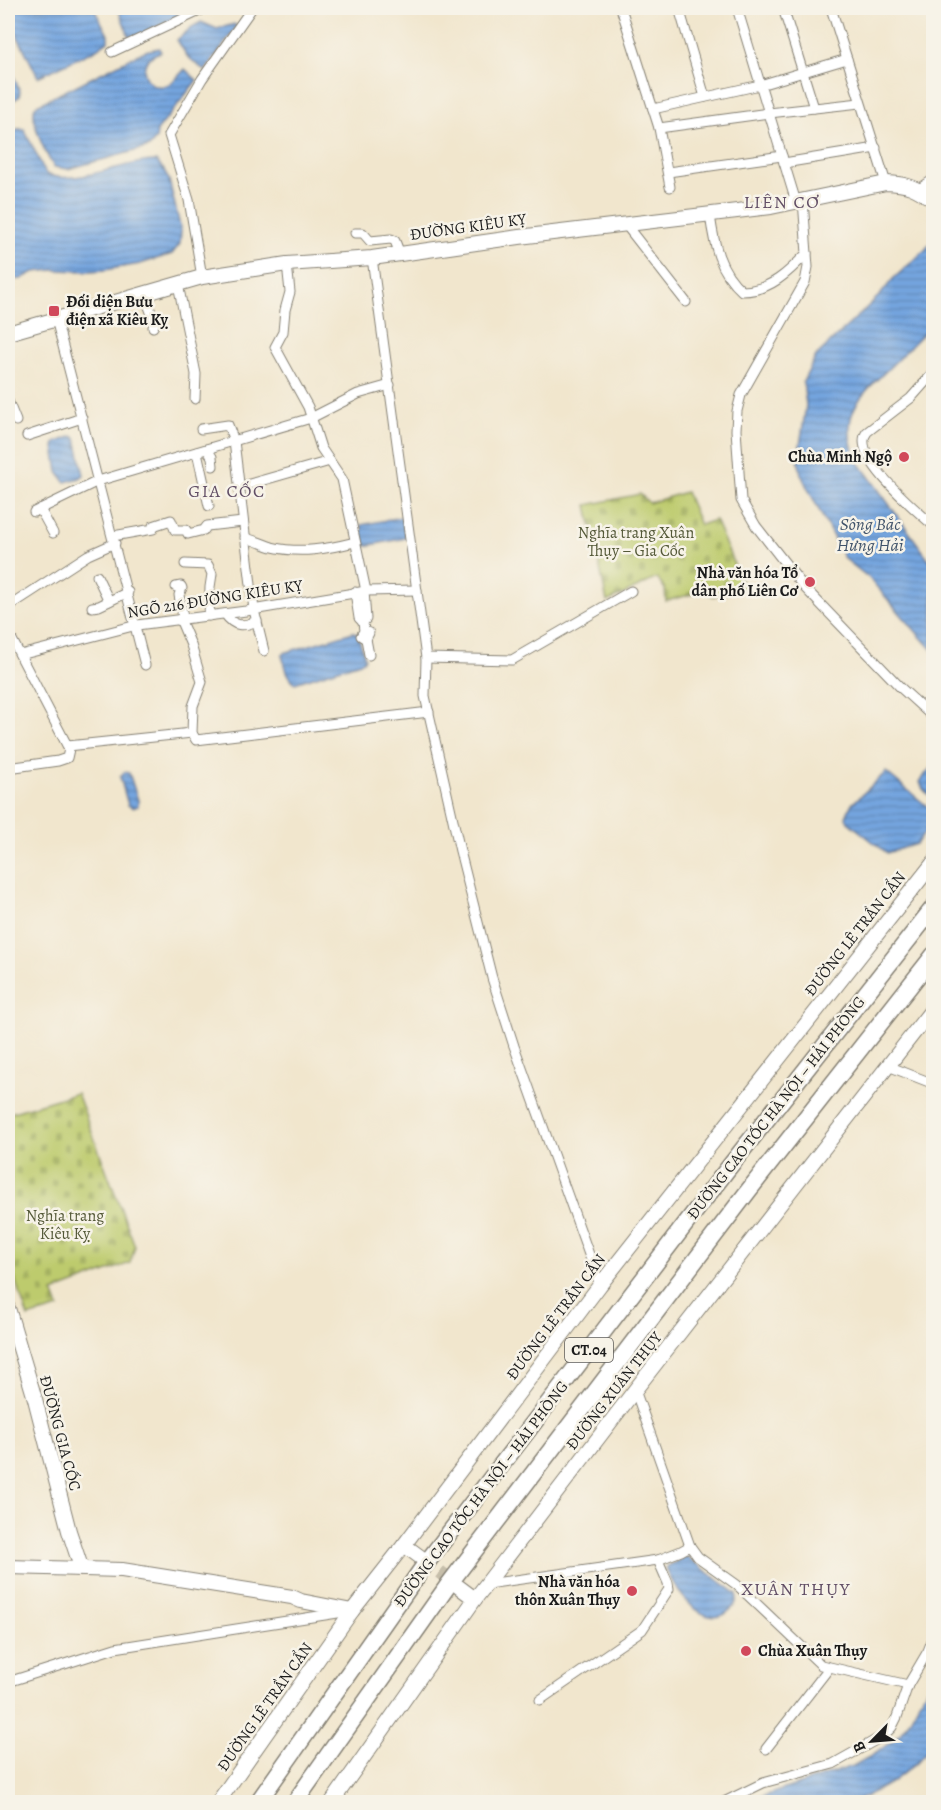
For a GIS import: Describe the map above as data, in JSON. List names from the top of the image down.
{
  "streets": {
    "highway": ["ĐƯỜNG CAO TỐC HÀ NỘI – HẢI PHÒNG", "CT.04"],
    "main road": [
      "ĐƯỜNG KIÊU KỴ",
      "ĐƯỜNG LÊ TRẦN CẨN",
      "ĐƯỜNG XUÂN THỤY",
      "ĐƯỜNG GIA CỐC"
    ],
    "street": ["NGÕ 216 ĐƯỜNG KIÊU KỴ"]
  },
  "districts": ["LIÊN CƠ", "GIA CỐC", "XUÂN THỤY"],
  "water": ["Sông Bắc Hưng Hải"],
  "parks": ["Nghĩa trang Xuân Thụy – Gia Cốc", "Nghĩa trang Kiêu Kỵ"],
  "places": {
    "transit": ["Đối diện Bưu điện xã Kiêu Kỵ"],
    "other": [
      "Chùa Minh Ngộ",
      "Nhà văn hóa Tổ dân phố Liên Cơ",
      "Nhà văn hóa thôn Xuân Thụy",
      "Chùa Xuân Thụy"
    ]
  },
  "north": "bottom left"
}
